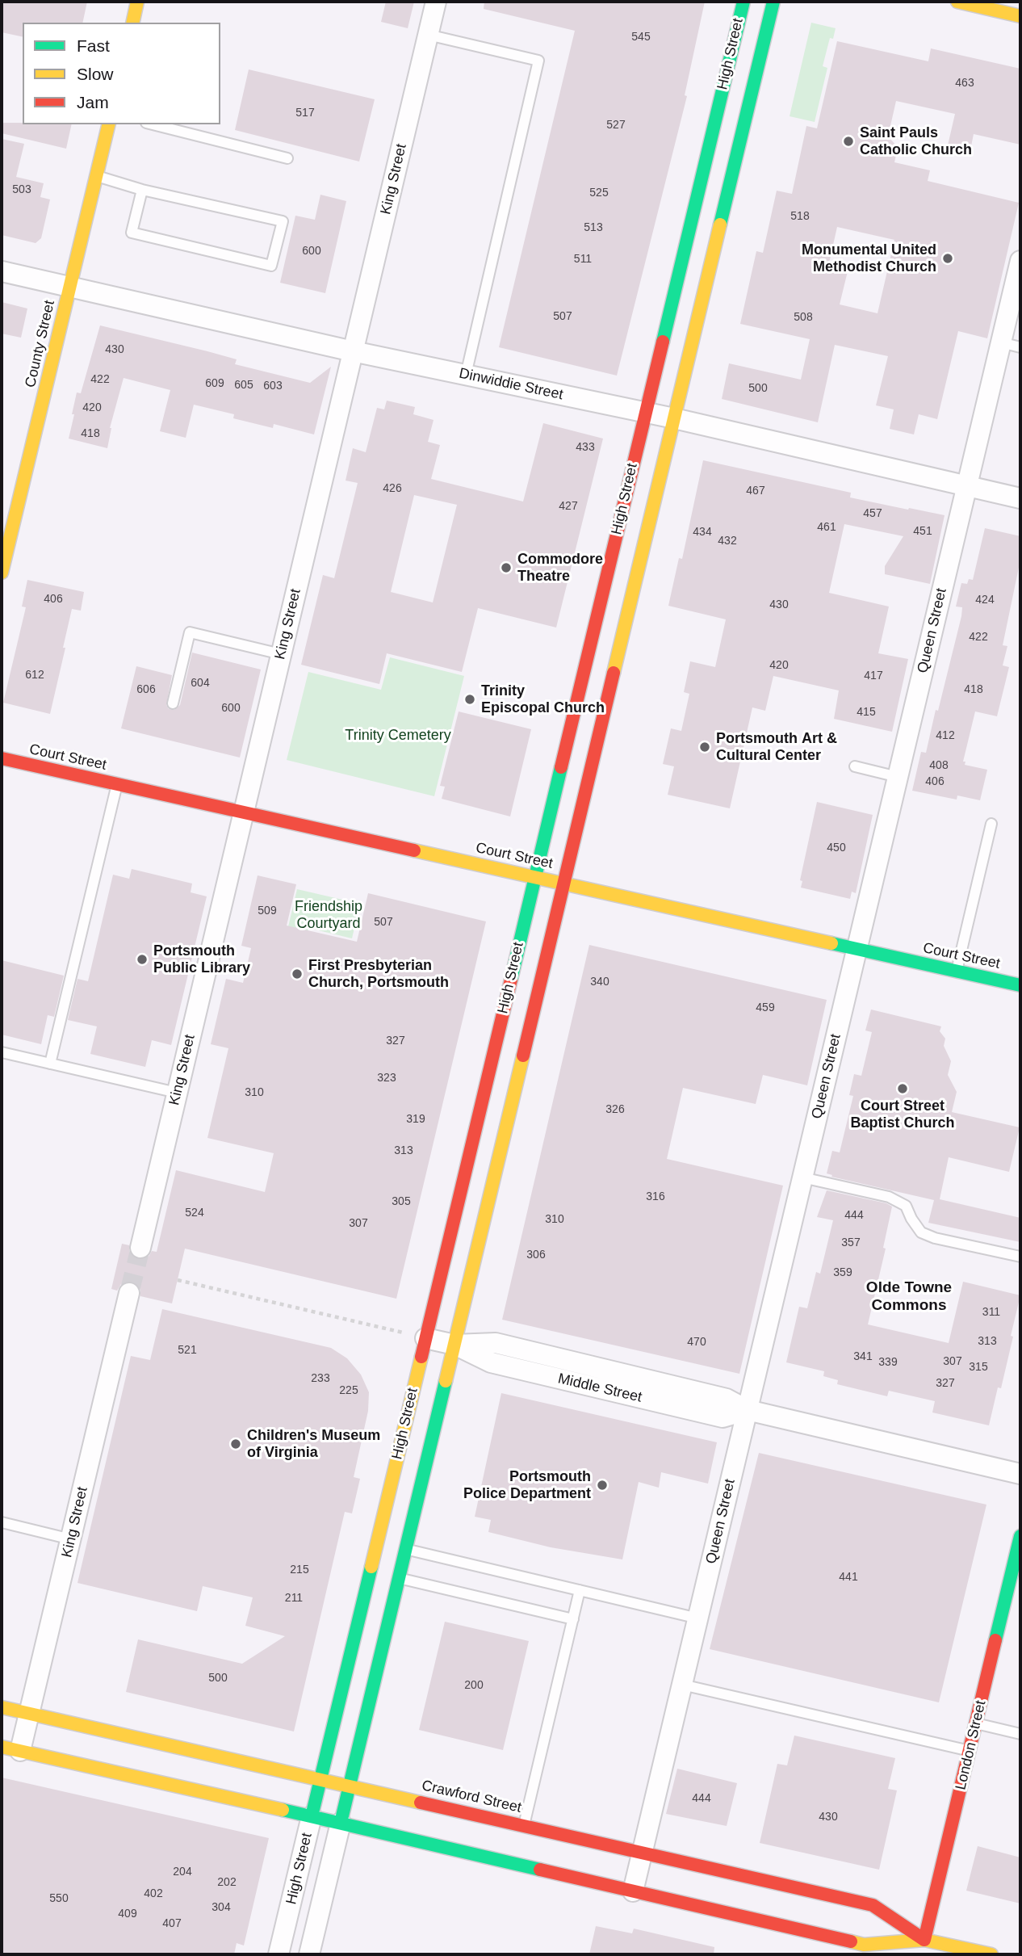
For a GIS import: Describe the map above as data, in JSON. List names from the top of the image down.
{
  "streets": {
    "main road": [
      "High Street",
      "County Street",
      "Court Street",
      "London Street",
      "Crawford Street"
    ],
    "street": [
      "King Street",
      "Dinwiddie Street",
      "Queen Street",
      "Middle Street"
    ]
  },
  "crossings": [
    ["High Street", "Dinwiddie Street"],
    ["High Street", "Court Street"],
    ["High Street", "Middle Street"],
    ["High Street", "Crawford Street"],
    ["King Street", "Dinwiddie Street"],
    ["King Street", "Court Street"],
    ["King Street", "Crawford Street"],
    ["County Street", "Dinwiddie Street"],
    ["Dinwiddie Street", "Queen Street"],
    ["Queen Street", "Court Street"],
    ["Queen Street", "Middle Street"],
    ["Queen Street", "Crawford Street"],
    ["London Street", "Crawford Street"]
  ],
  "districts": ["Olde Towne Commons"],
  "parks": ["Trinity Cemetery", "Friendship Courtyard"],
  "places": [
    "Saint Pauls Catholic Church",
    "Monumental United Methodist Church",
    "Commodore Theatre",
    "Trinity Episcopal Church",
    "Portsmouth Art & Cultural Center",
    "Portsmouth Public Library",
    "First Presbyterian Church, Portsmouth",
    "Court Street Baptist Church",
    "Children's Museum of Virginia",
    "Portsmouth Police Department"
  ],
  "house_numbers": [
    "545",
    "463",
    "517",
    "527",
    "503",
    "525",
    "518",
    "513",
    "600",
    "511",
    "507",
    "508",
    "430",
    "422",
    "609",
    "605",
    "603",
    "500",
    "420",
    "418",
    "433",
    "426",
    "467",
    "427",
    "457",
    "461",
    "451",
    "434",
    "432",
    "406",
    "424",
    "430",
    "422",
    "420",
    "612",
    "417",
    "604",
    "606",
    "418",
    "600",
    "415",
    "412",
    "408",
    "406",
    "450",
    "509",
    "507",
    "340",
    "459",
    "327",
    "323",
    "310",
    "326",
    "319",
    "313",
    "316",
    "305",
    "524",
    "444",
    "310",
    "307",
    "357",
    "306",
    "359",
    "311",
    "313",
    "470",
    "521",
    "341",
    "307",
    "339",
    "315",
    "233",
    "327",
    "225",
    "215",
    "441",
    "211",
    "500",
    "200",
    "444",
    "430",
    "204",
    "202",
    "402",
    "550",
    "304",
    "409",
    "407"
  ],
  "legend": ["Fast", "Slow", "Jam"]
}
